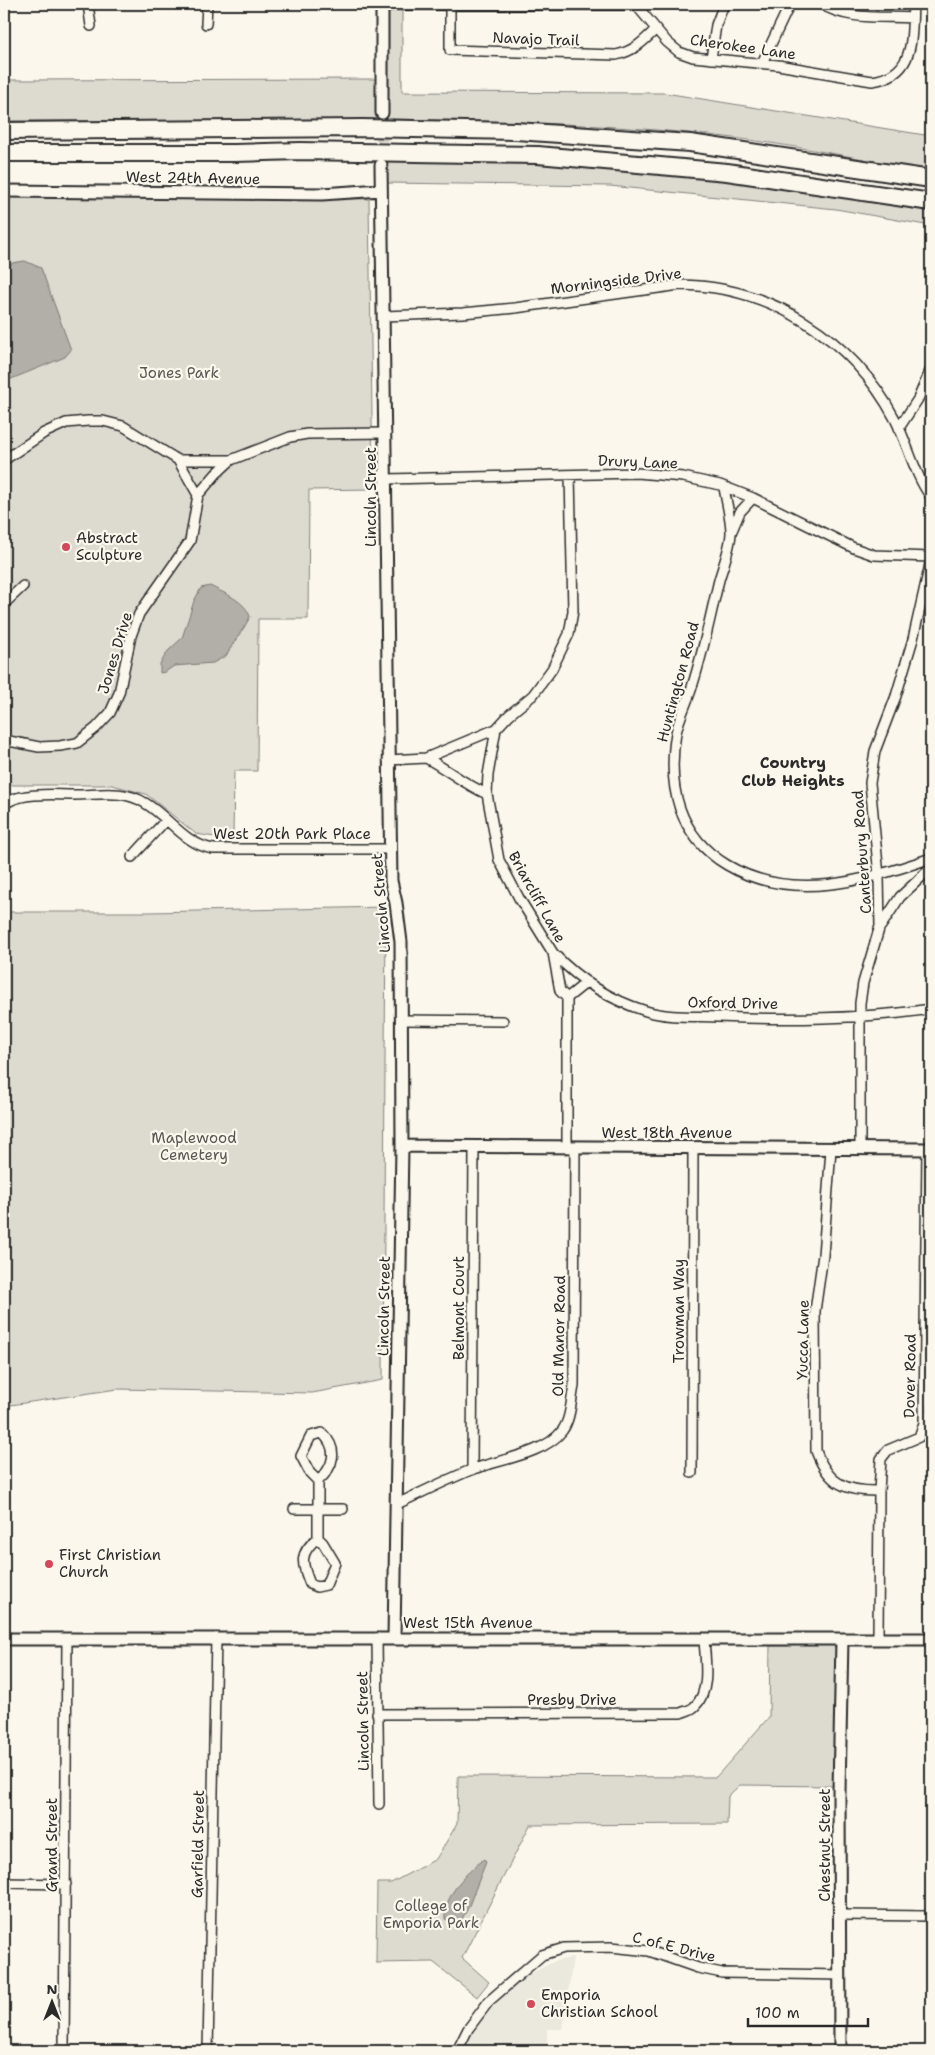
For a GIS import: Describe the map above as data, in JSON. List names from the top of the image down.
{
  "streets": {
    "street": [
      "Navajo Trail",
      "Cherokee Lane",
      "West 24th Avenue",
      "Morningside Drive",
      "Drury Lane",
      "Lincoln Street",
      "Jones Drive",
      "Huntington Road",
      "West 20th Park Place",
      "Canterbury Road",
      "Briarcliff Lane",
      "Oxford Drive",
      "West 18th Avenue",
      "Belmont Court",
      "Trowman Way",
      "Old Manor Road",
      "Yucca Lane",
      "Dover Road",
      "West 15th Avenue",
      "Presby Drive",
      "Garfield Street",
      "Grand Street",
      "Chestnut Street",
      "C of E Drive"
    ]
  },
  "crossings": [
    ["Navajo Trail", "Cherokee Lane"],
    ["West 24th Avenue", "Lincoln Street"],
    ["Morningside Drive", "Lincoln Street"],
    ["Drury Lane", "Lincoln Street"],
    ["Drury Lane", "Huntington Road"],
    ["Drury Lane", "Canterbury Road"],
    ["Lincoln Street", "West 20th Park Place"],
    ["Lincoln Street", "West 18th Avenue"],
    ["Lincoln Street", "Old Manor Road"],
    ["Lincoln Street", "West 15th Avenue"],
    ["Lincoln Street", "Presby Drive"],
    ["Huntington Road", "Canterbury Road"],
    ["Canterbury Road", "Oxford Drive"],
    ["Canterbury Road", "West 18th Avenue"],
    ["Briarcliff Lane", "Oxford Drive"],
    ["Briarcliff Lane", "West 18th Avenue"],
    ["Briarcliff Lane", "Old Manor Road"],
    ["West 18th Avenue", "Belmont Court"],
    ["West 18th Avenue", "Trowman Way"],
    ["West 18th Avenue", "Old Manor Road"],
    ["West 18th Avenue", "Yucca Lane"],
    ["West 18th Avenue", "Dover Road"],
    ["Belmont Court", "Old Manor Road"],
    ["Yucca Lane", "Dover Road"],
    ["Dover Road", "West 15th Avenue"],
    ["West 15th Avenue", "Presby Drive"],
    ["West 15th Avenue", "Garfield Street"],
    ["West 15th Avenue", "Grand Street"],
    ["West 15th Avenue", "Chestnut Street"],
    ["Chestnut Street", "C of E Drive"]
  ],
  "districts": ["Country Club Heights"],
  "parks": ["Jones Park", "Maplewood Cemetery", "College of Emporia Park"],
  "places": ["Abstract Sculpture", "First Christian Church", "Emporia Christian School"],
  "scale_bar": "100 m",
  "north": "top"
}
